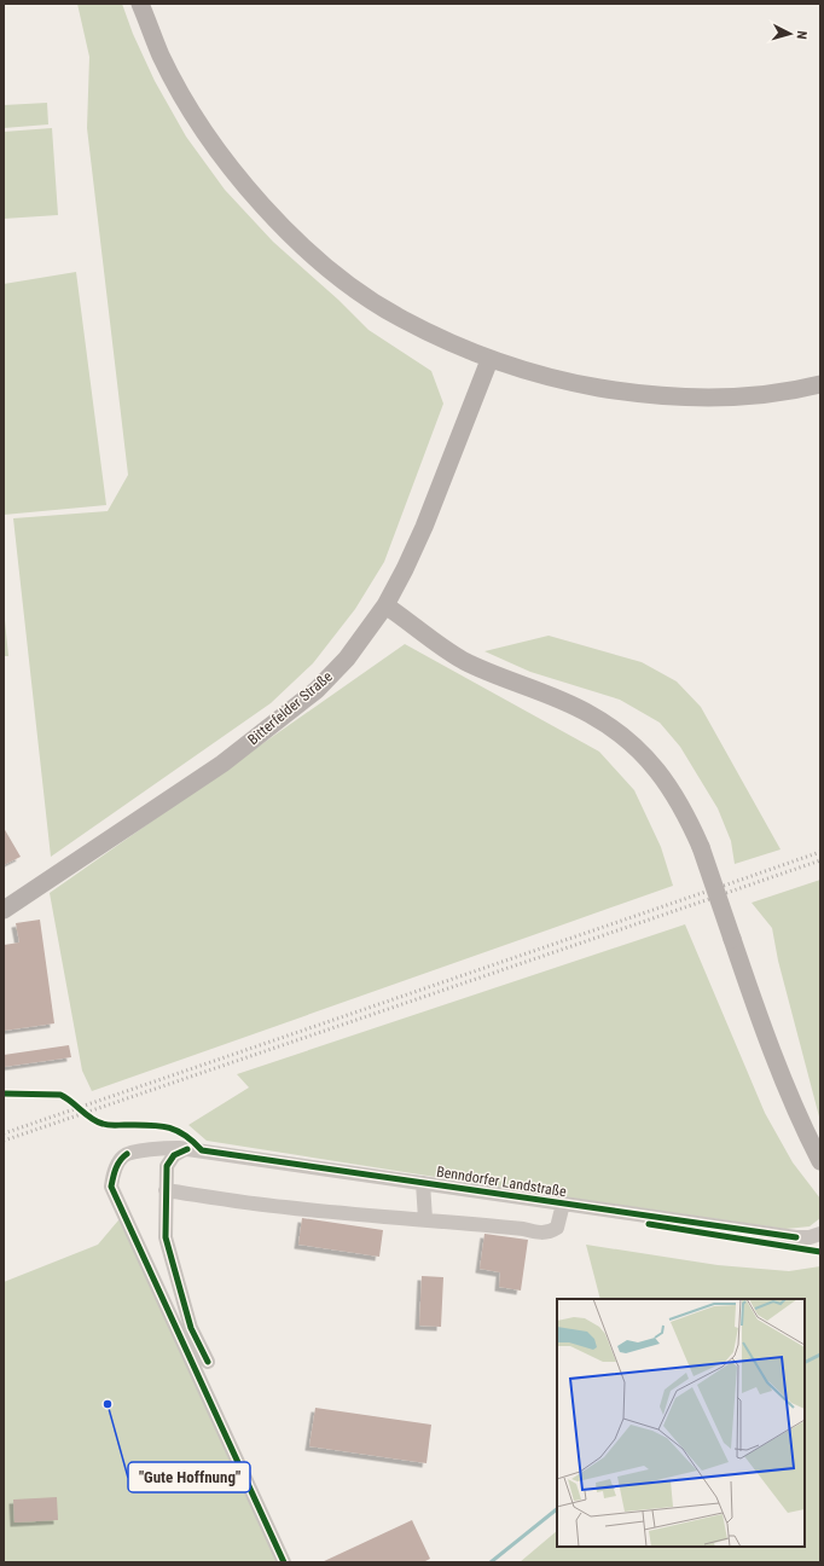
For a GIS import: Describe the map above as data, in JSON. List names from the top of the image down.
{
  "streets": {
    "main road": ["Bitterfelder Straße"],
    "street": ["Benndorfer Landstraße"]
  },
  "places": ["\"Gute Hoffnung\""],
  "north": "right"
}
